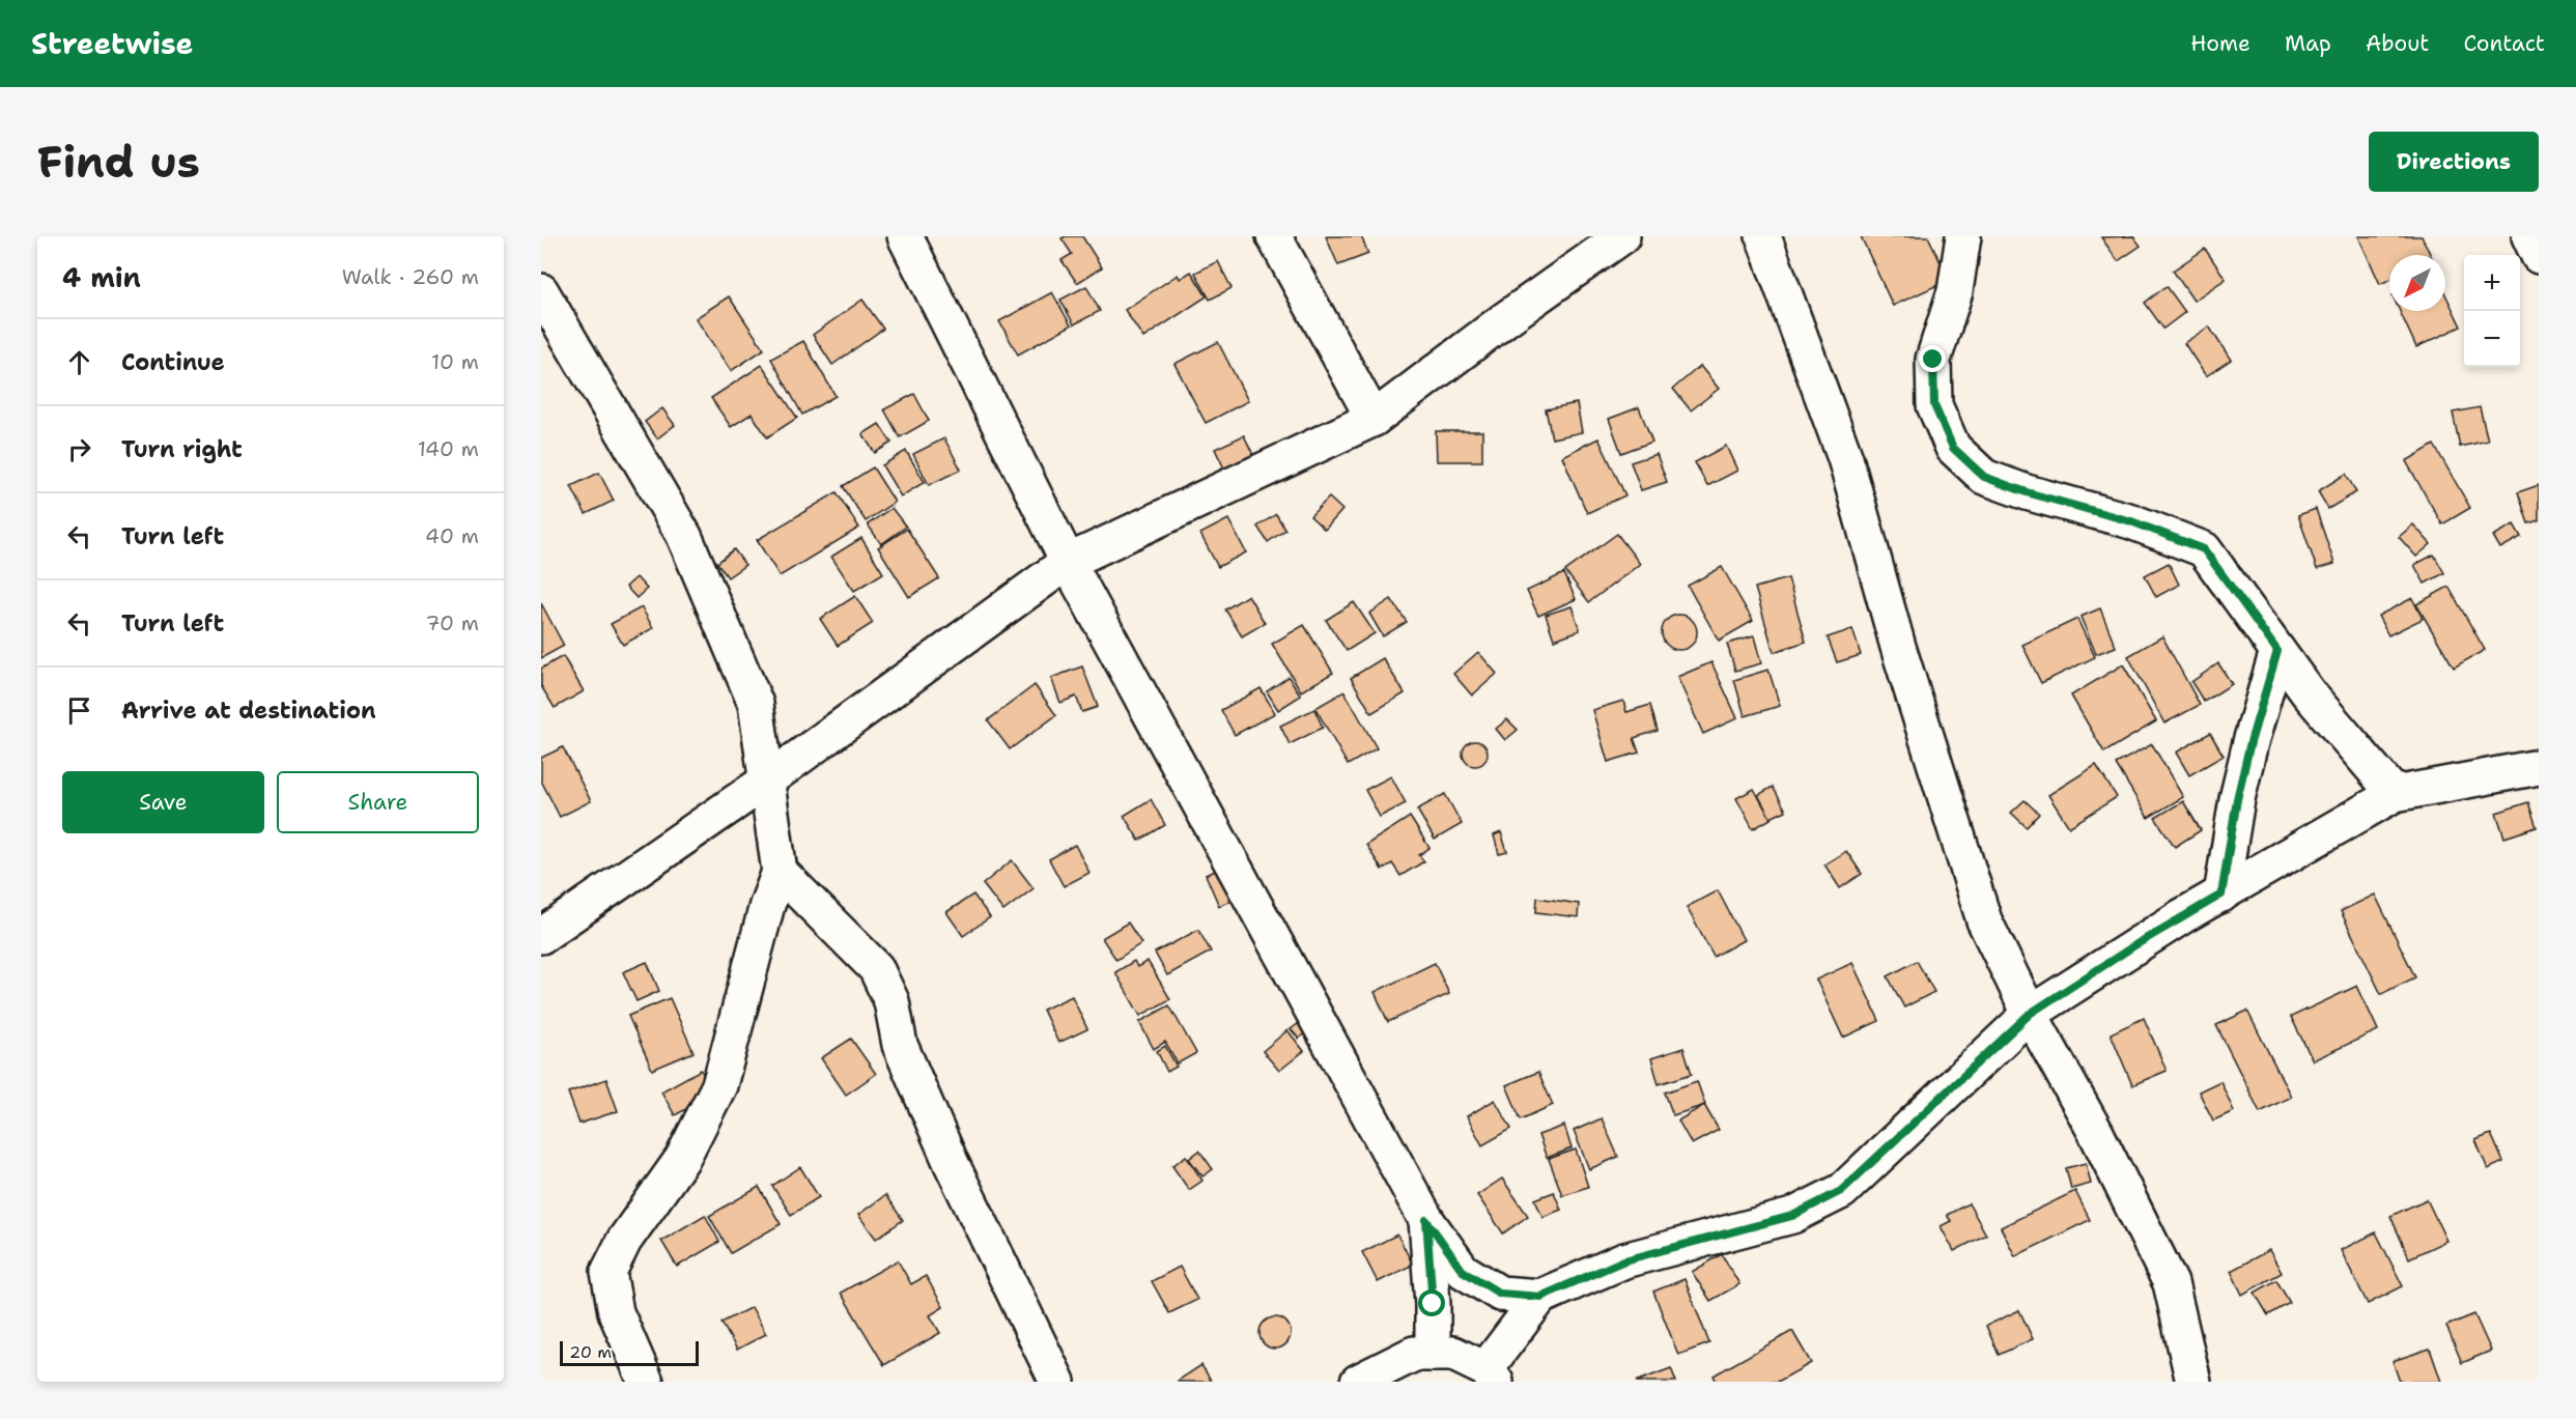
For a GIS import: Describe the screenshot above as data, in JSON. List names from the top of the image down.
{
  "scale_bar": "20 m",
  "north": "bottom left",
  "page": {
    "header": "Streetwise",
    "nav": [
      "Home",
      "Map",
      "About",
      "Contact"
    ],
    "buttons": [
      "Directions",
      ["Save", "Share"]
    ],
    "title": "Find us",
    "heading": ["4 min", "Walk · 260 m"],
    "map_buttons": ["+", "−"],
    "list": [
      ["Continue", "10 m"],
      ["Turn right", "140 m"],
      ["Turn left", "40 m"],
      ["Turn left", "70 m"],
      "Arrive at destination"
    ],
    "scale": "20 m"
  }
}
